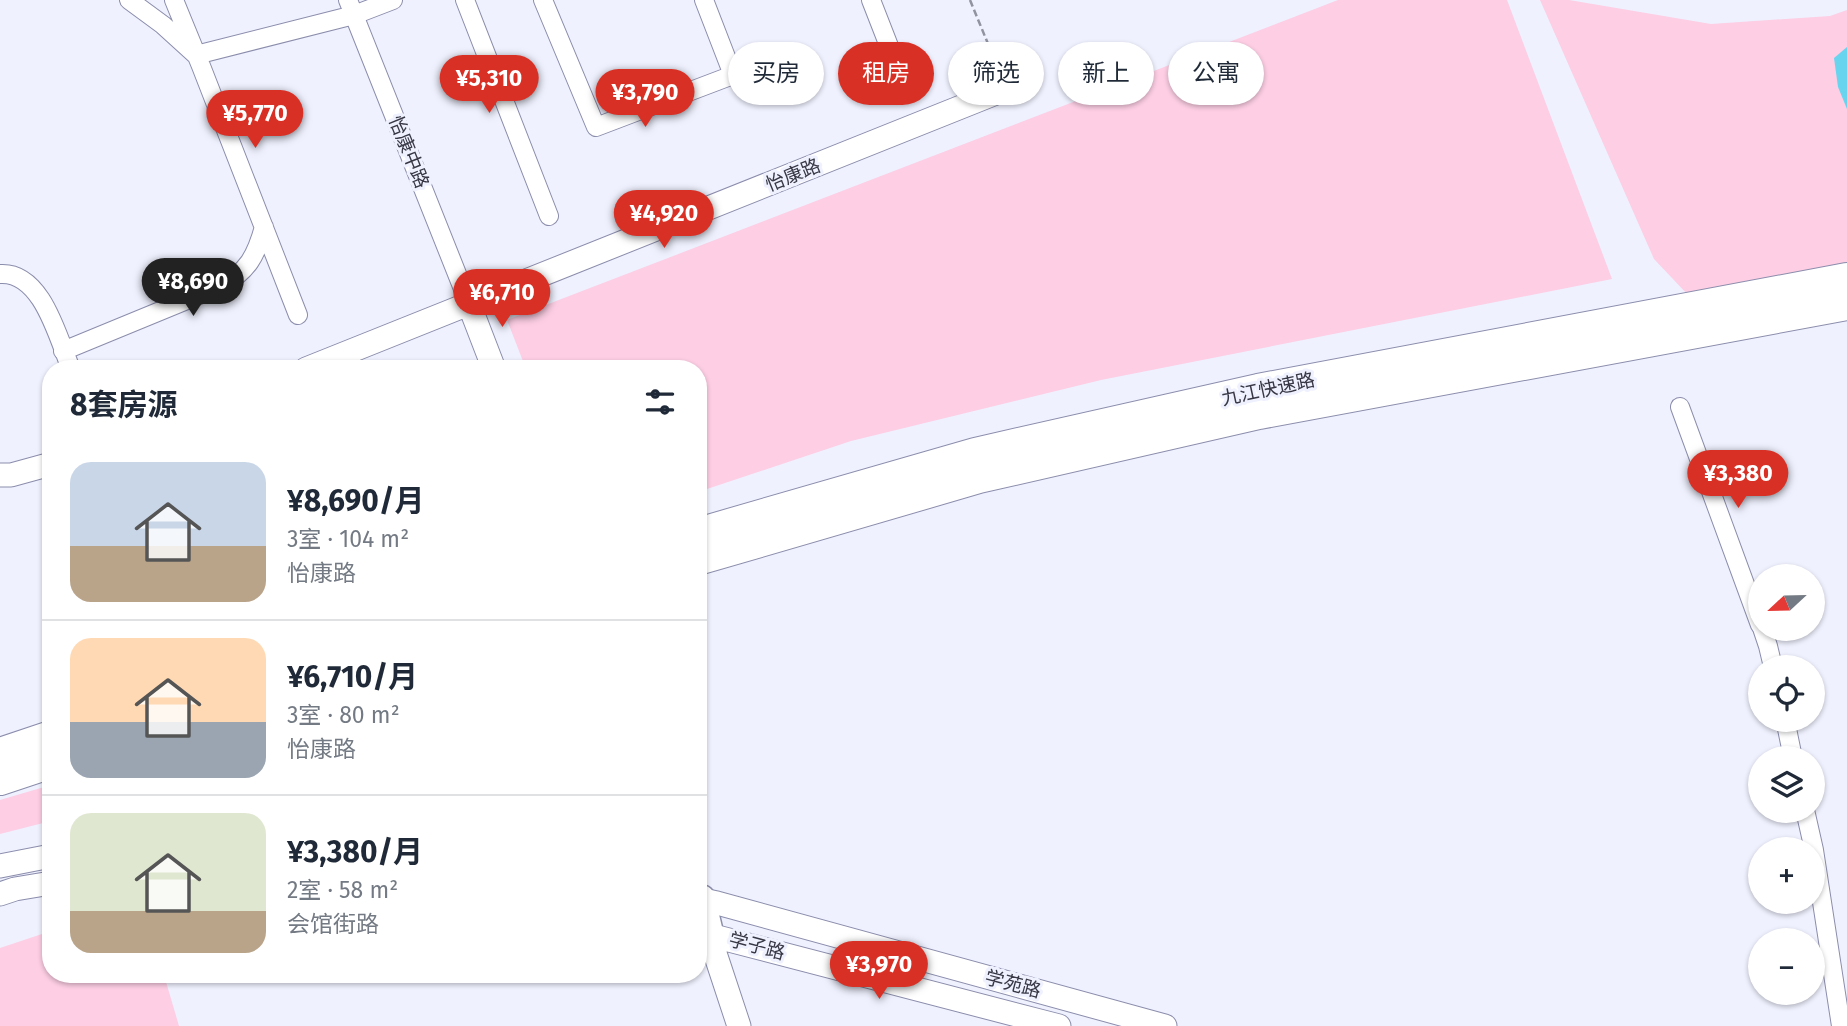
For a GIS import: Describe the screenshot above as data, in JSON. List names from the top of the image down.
{
  "streets": {
    "highway": ["九江快速路"],
    "street": [
      "怡康中路",
      "怡康路",
      "学子路",
      "学苑路"
    ]
  },
  "crossings": [
    ["怡康中路", "怡康路"]
  ],
  "north": "left",
  "page": {
    "chip": [
      "买房",
      "租房",
      "筛选",
      "新上",
      "公寓"
    ],
    "price": [
      "¥5,310",
      "¥3,790",
      "¥5,770",
      "¥4,920",
      "¥8,690",
      "¥6,710",
      "¥3,380",
      "¥3,970"
    ],
    "heading": "8套房源",
    "list": [
      {
        "name": "¥8,690/月",
        "note": "3室 · 104 m² · 怡康路"
      },
      {
        "name": "¥6,710/月",
        "note": "3室 · 80 m² · 怡康路"
      },
      {
        "name": "¥3,380/月",
        "note": "2室 · 58 m² · 会馆街路"
      }
    ],
    "map_buttons": ["+", "−"]
  }
}
